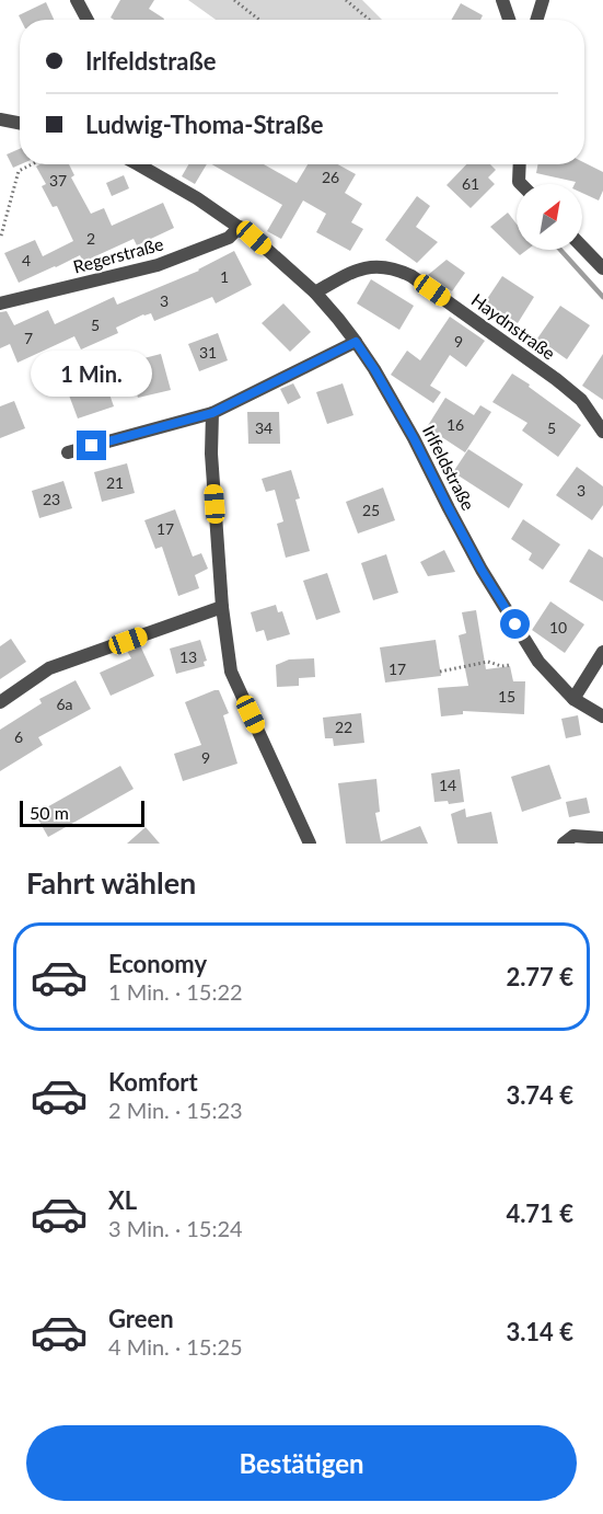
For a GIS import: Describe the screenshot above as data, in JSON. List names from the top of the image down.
{
  "streets": {
    "street": ["Regerstraße", "Haydnstraße", "Irlfeldstraße"]
  },
  "crossings": [
    ["Regerstraße", "Irlfeldstraße"],
    ["Haydnstraße", "Irlfeldstraße"]
  ],
  "house_numbers": [
    "26",
    "37",
    "61",
    "2",
    "4",
    "1",
    "3",
    "5",
    "7",
    "9",
    "31",
    "16",
    "34",
    "5",
    "21",
    "3",
    "23",
    "25",
    "17",
    "10",
    "13",
    "17",
    "15",
    "6a",
    "22",
    "6",
    "9",
    "14"
  ],
  "scale_bar": "50 m",
  "north": "top right",
  "page": {
    "banner": ["Irlfeldstraße", "Ludwig-Thoma-Straße"],
    "bubble": "1 Min.",
    "scale": "50 m",
    "heading": "Fahrt wählen",
    "list": [
      {
        "name": "Economy",
        "note": "1 Min. · 15:22",
        "value": "2.77 €"
      },
      {
        "name": "Komfort",
        "note": "2 Min. · 15:23",
        "value": "3.74 €"
      },
      {
        "name": "XL",
        "note": "3 Min. · 15:24",
        "value": "4.71 €"
      },
      {
        "name": "Green",
        "note": "4 Min. · 15:25",
        "value": "3.14 €"
      }
    ],
    "buttons": "Bestätigen"
  }
}
